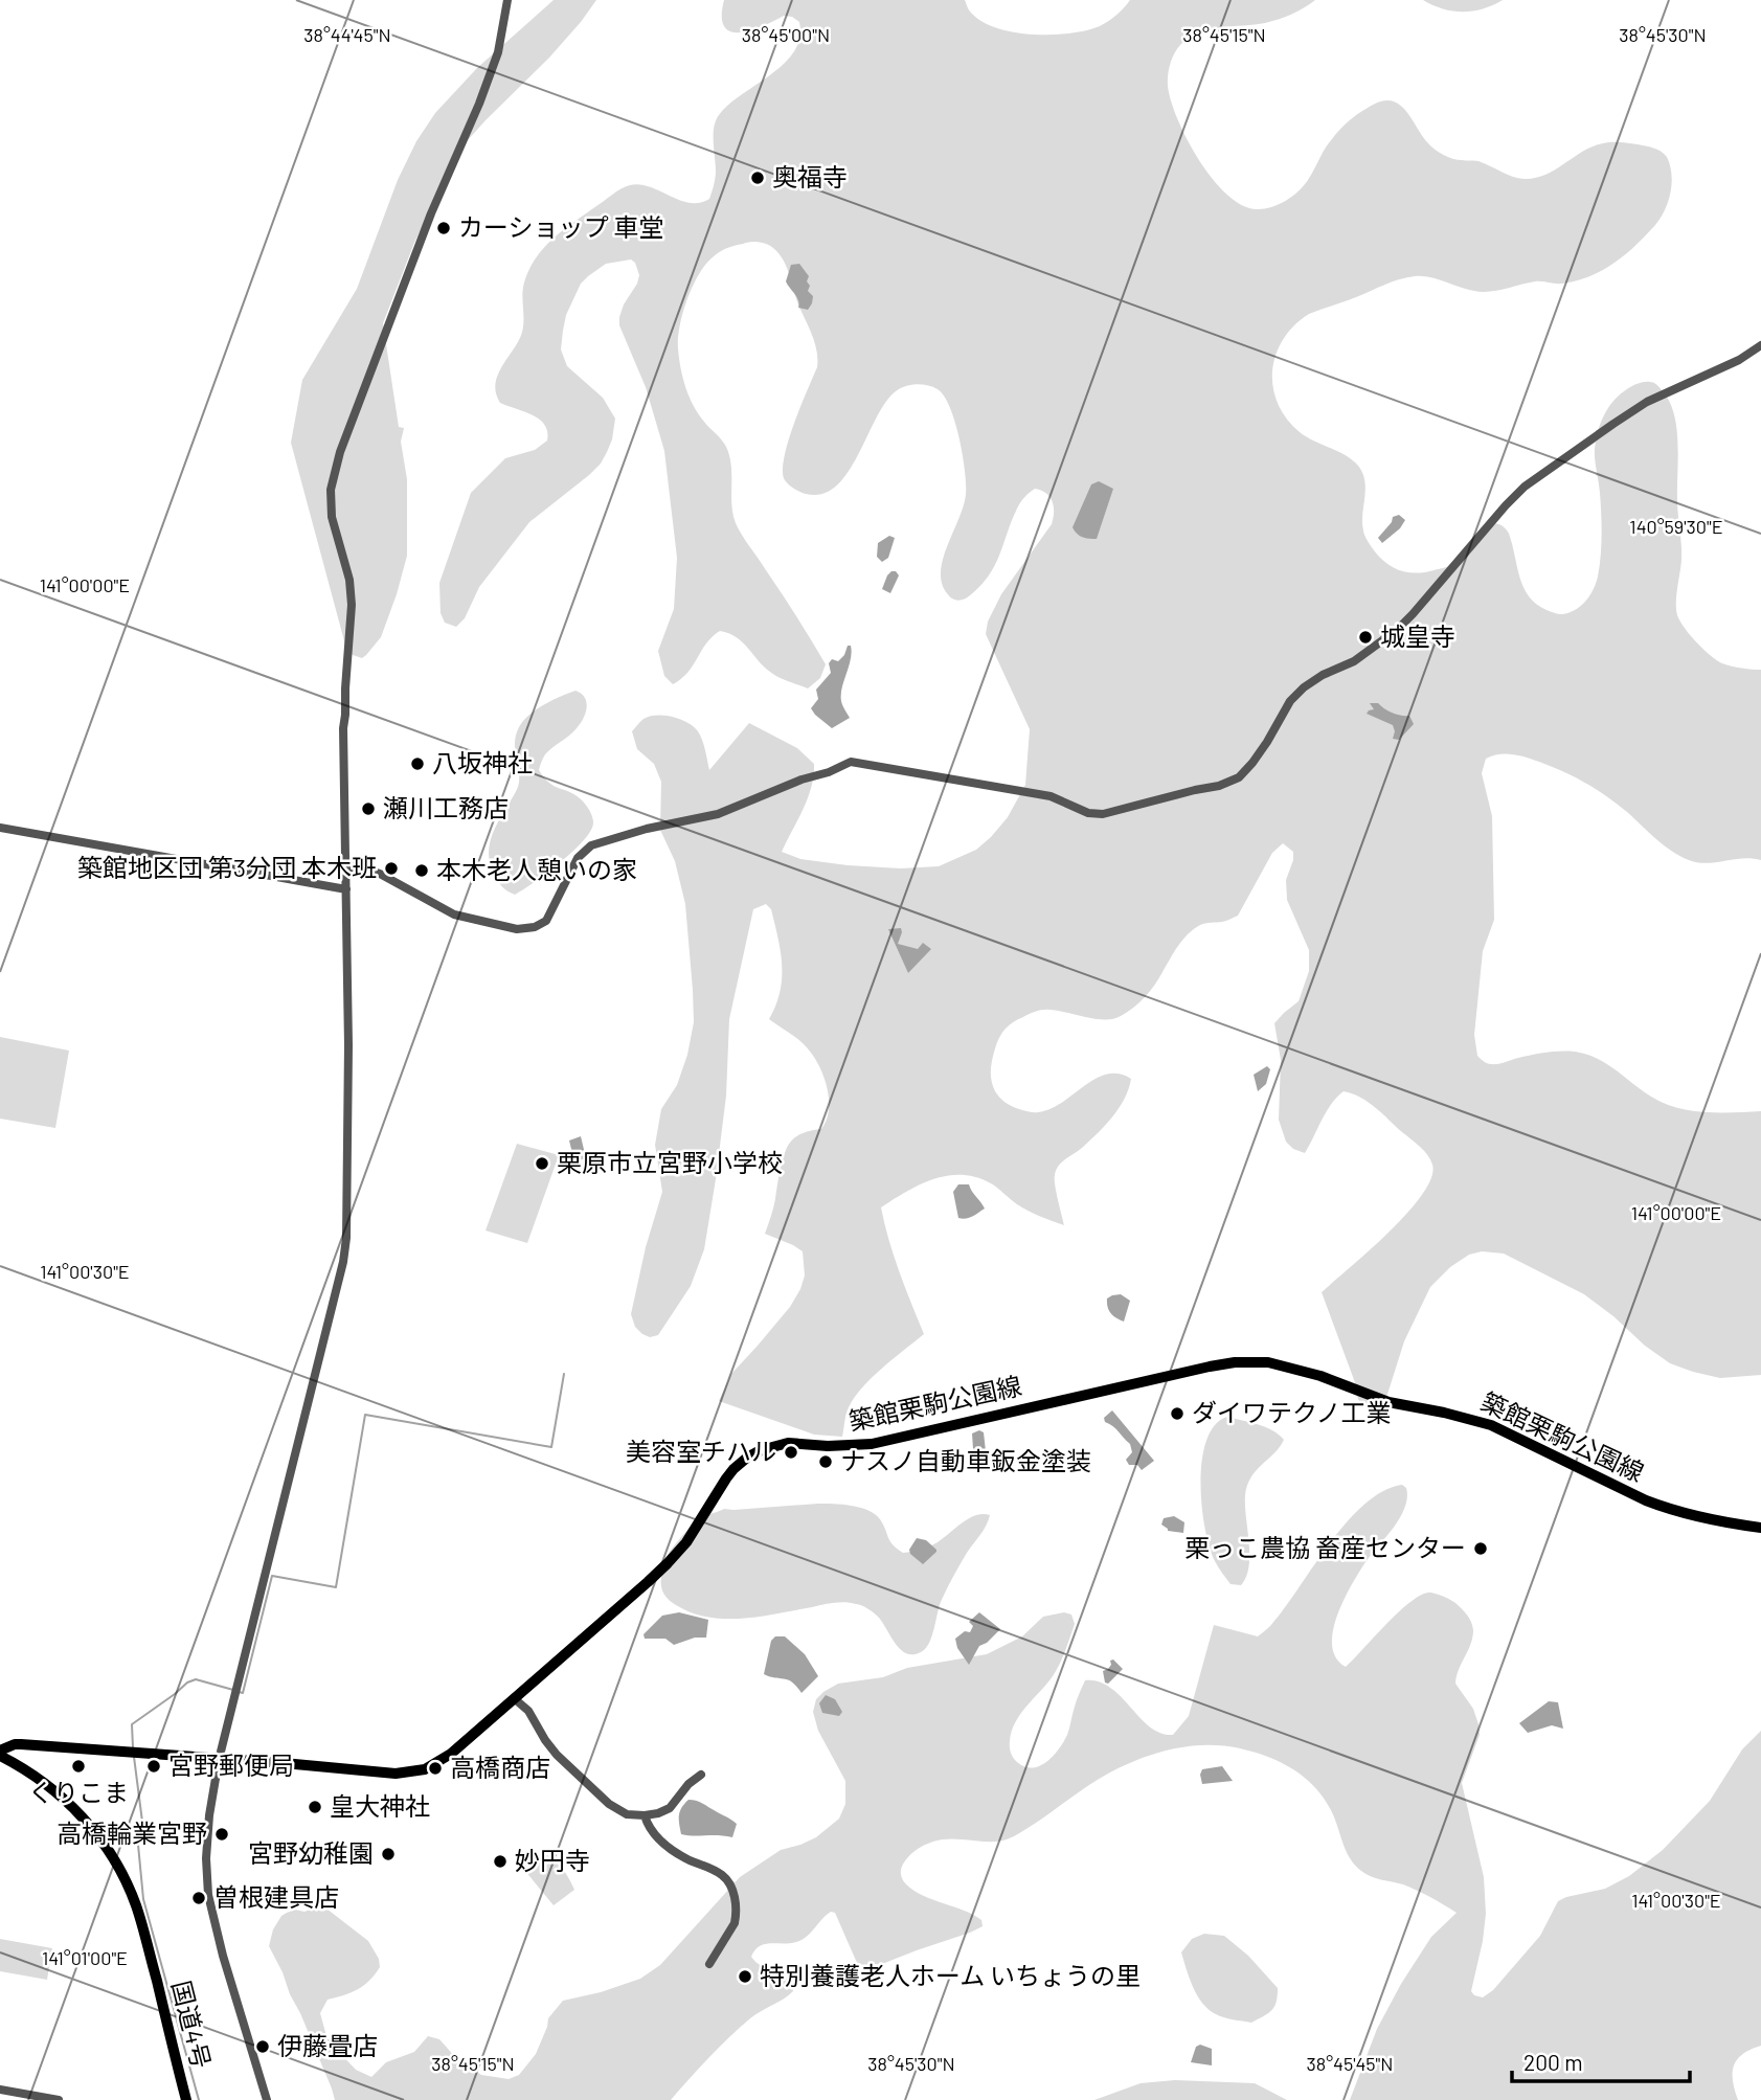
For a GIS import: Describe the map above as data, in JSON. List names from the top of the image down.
{
  "streets": {
    "highway": ["国道4号"],
    "main road": ["築館栗駒公園線"]
  },
  "crossings": [
    ["築館栗駒公園線", "国道4号"]
  ],
  "places": [
    "奥福寺",
    "カーショップ 車堂",
    "城皇寺",
    "八坂神社",
    "瀬川工務店",
    "築館地区団 第3分団 本木班",
    "本木老人憩いの家",
    "栗原市立宮野小学校",
    "ダイワテクノ工業",
    "美容室チハル",
    "ナスノ自動車鈑金塗装",
    "栗っこ農協 畜産センター",
    "くりこま",
    "宮野郵便局",
    "高橋商店",
    "皇大神社",
    "高橋輪業宮野",
    "宮野幼稚園",
    "妙円寺",
    "曽根建具店",
    "特別養護老人ホーム いちょうの里",
    "伊藤畳店"
  ],
  "scale_bar": "200 m",
  "coordinates": [
    "38°44'45\"N",
    "38°45'00\"N",
    "38°45'15\"N",
    "38°45'30\"N",
    "140°59'30\"E",
    "141°00'00\"E",
    "141°00'30\"E",
    "141°01'00\"E",
    "38°45'45\"N"
  ]
}
